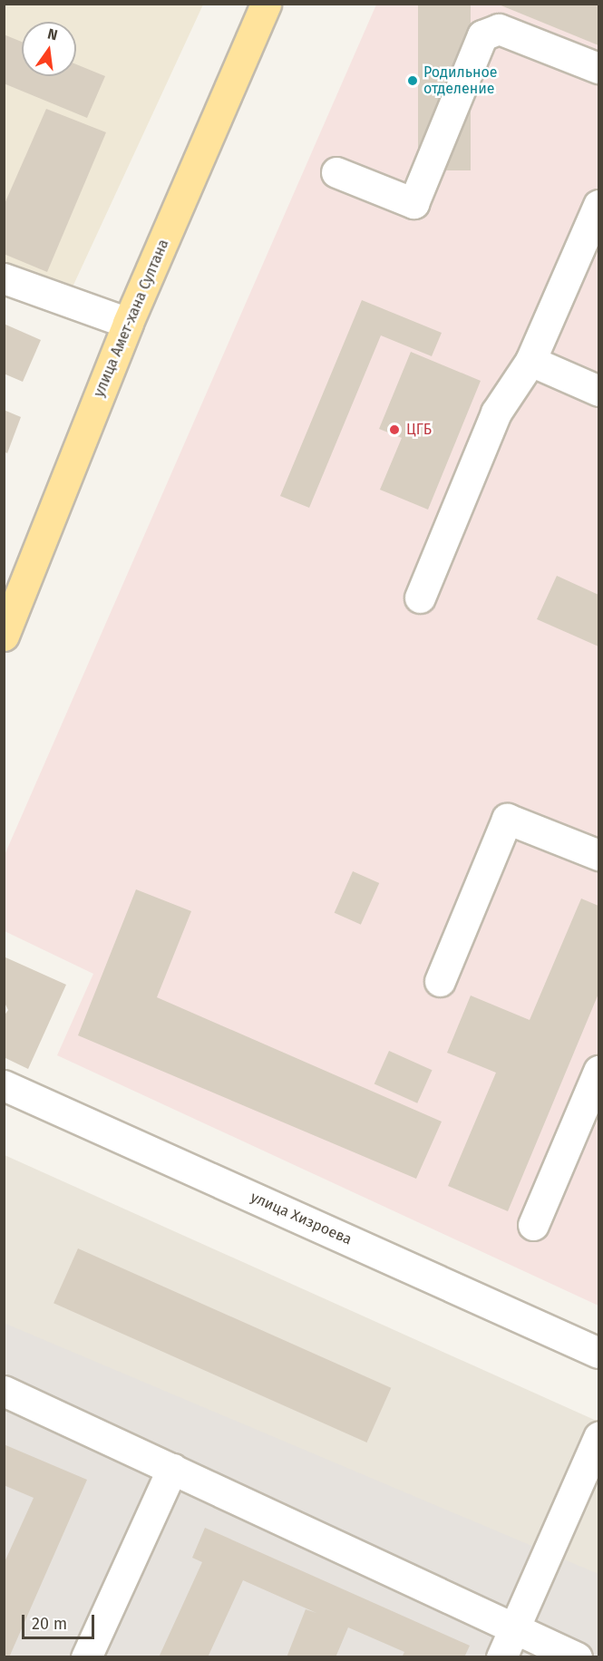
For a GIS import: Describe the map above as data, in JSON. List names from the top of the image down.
{
  "streets": {
    "main road": ["улица Амет-хана Султана"],
    "street": ["улица Хизроева"]
  },
  "places": ["Родильное отделение", "ЦГБ"],
  "scale_bar": "20 m",
  "north": "top"
}
